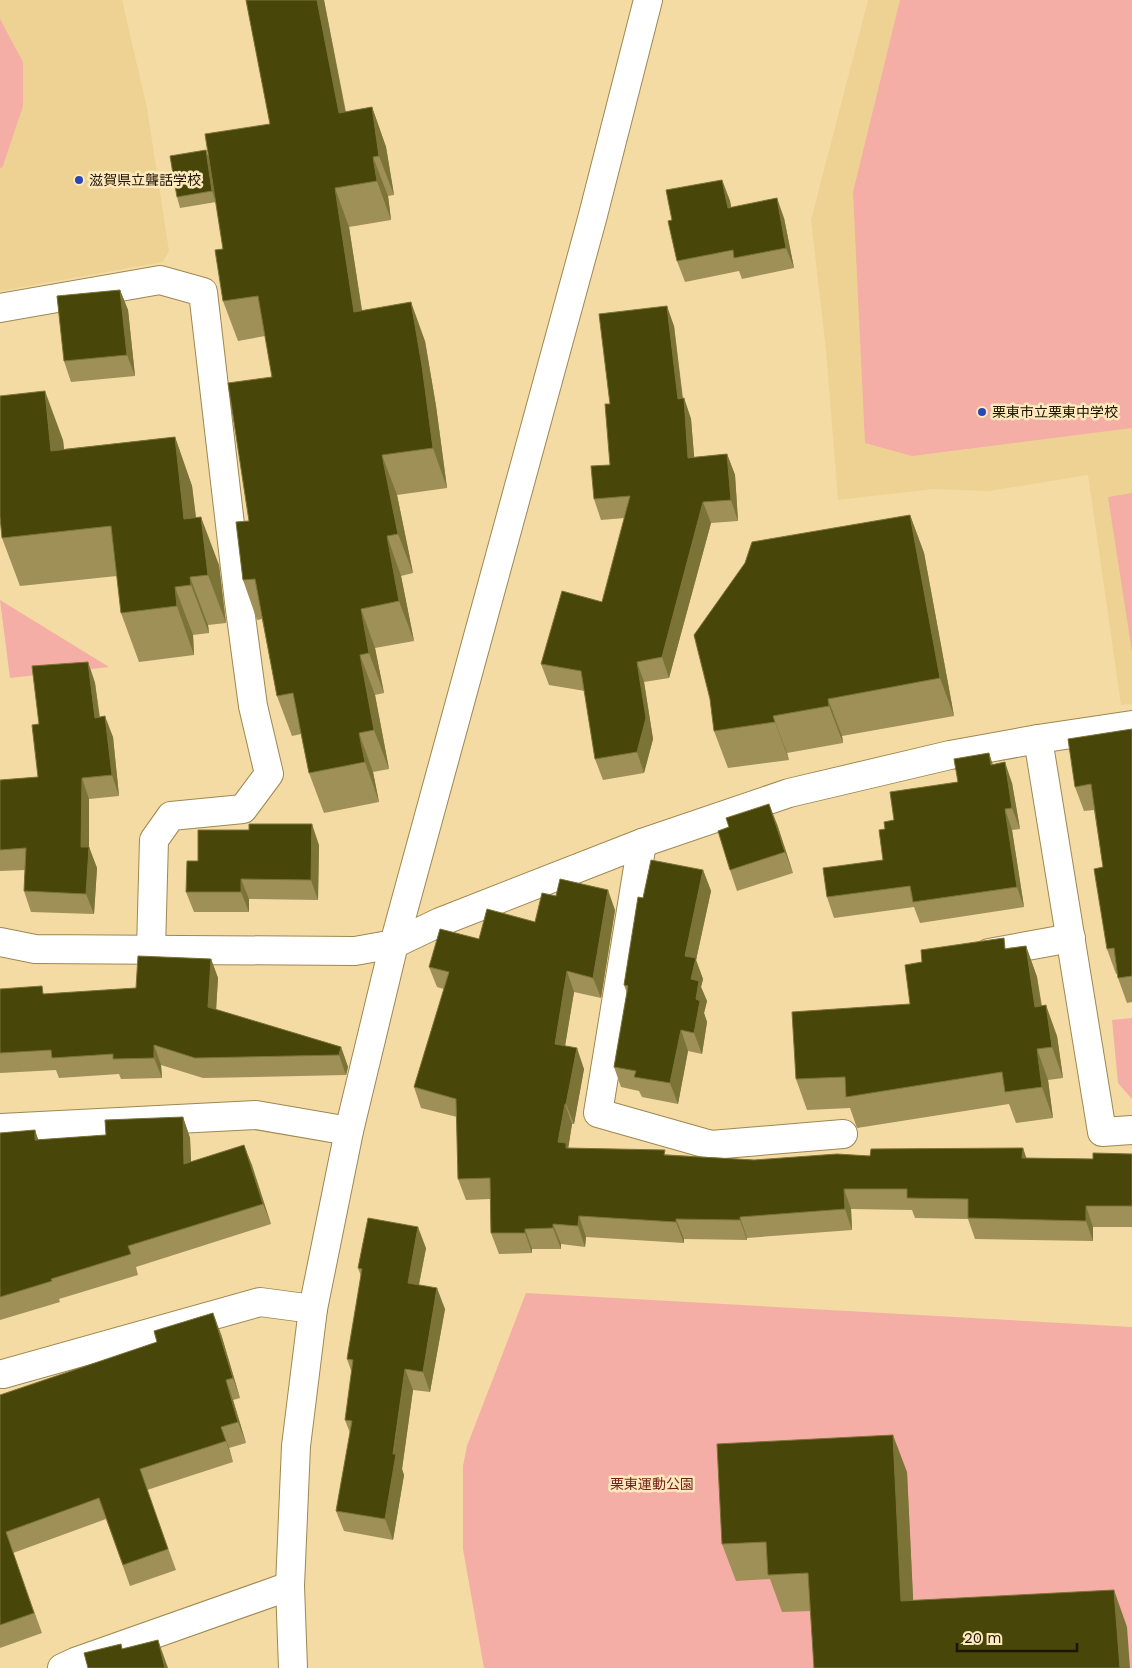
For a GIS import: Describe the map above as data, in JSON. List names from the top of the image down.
{
  "parks": ["栗東運動公園"],
  "places": ["滋賀県立聾話学校", "栗東市立栗東中学校"],
  "scale_bar": "20 m"
}
